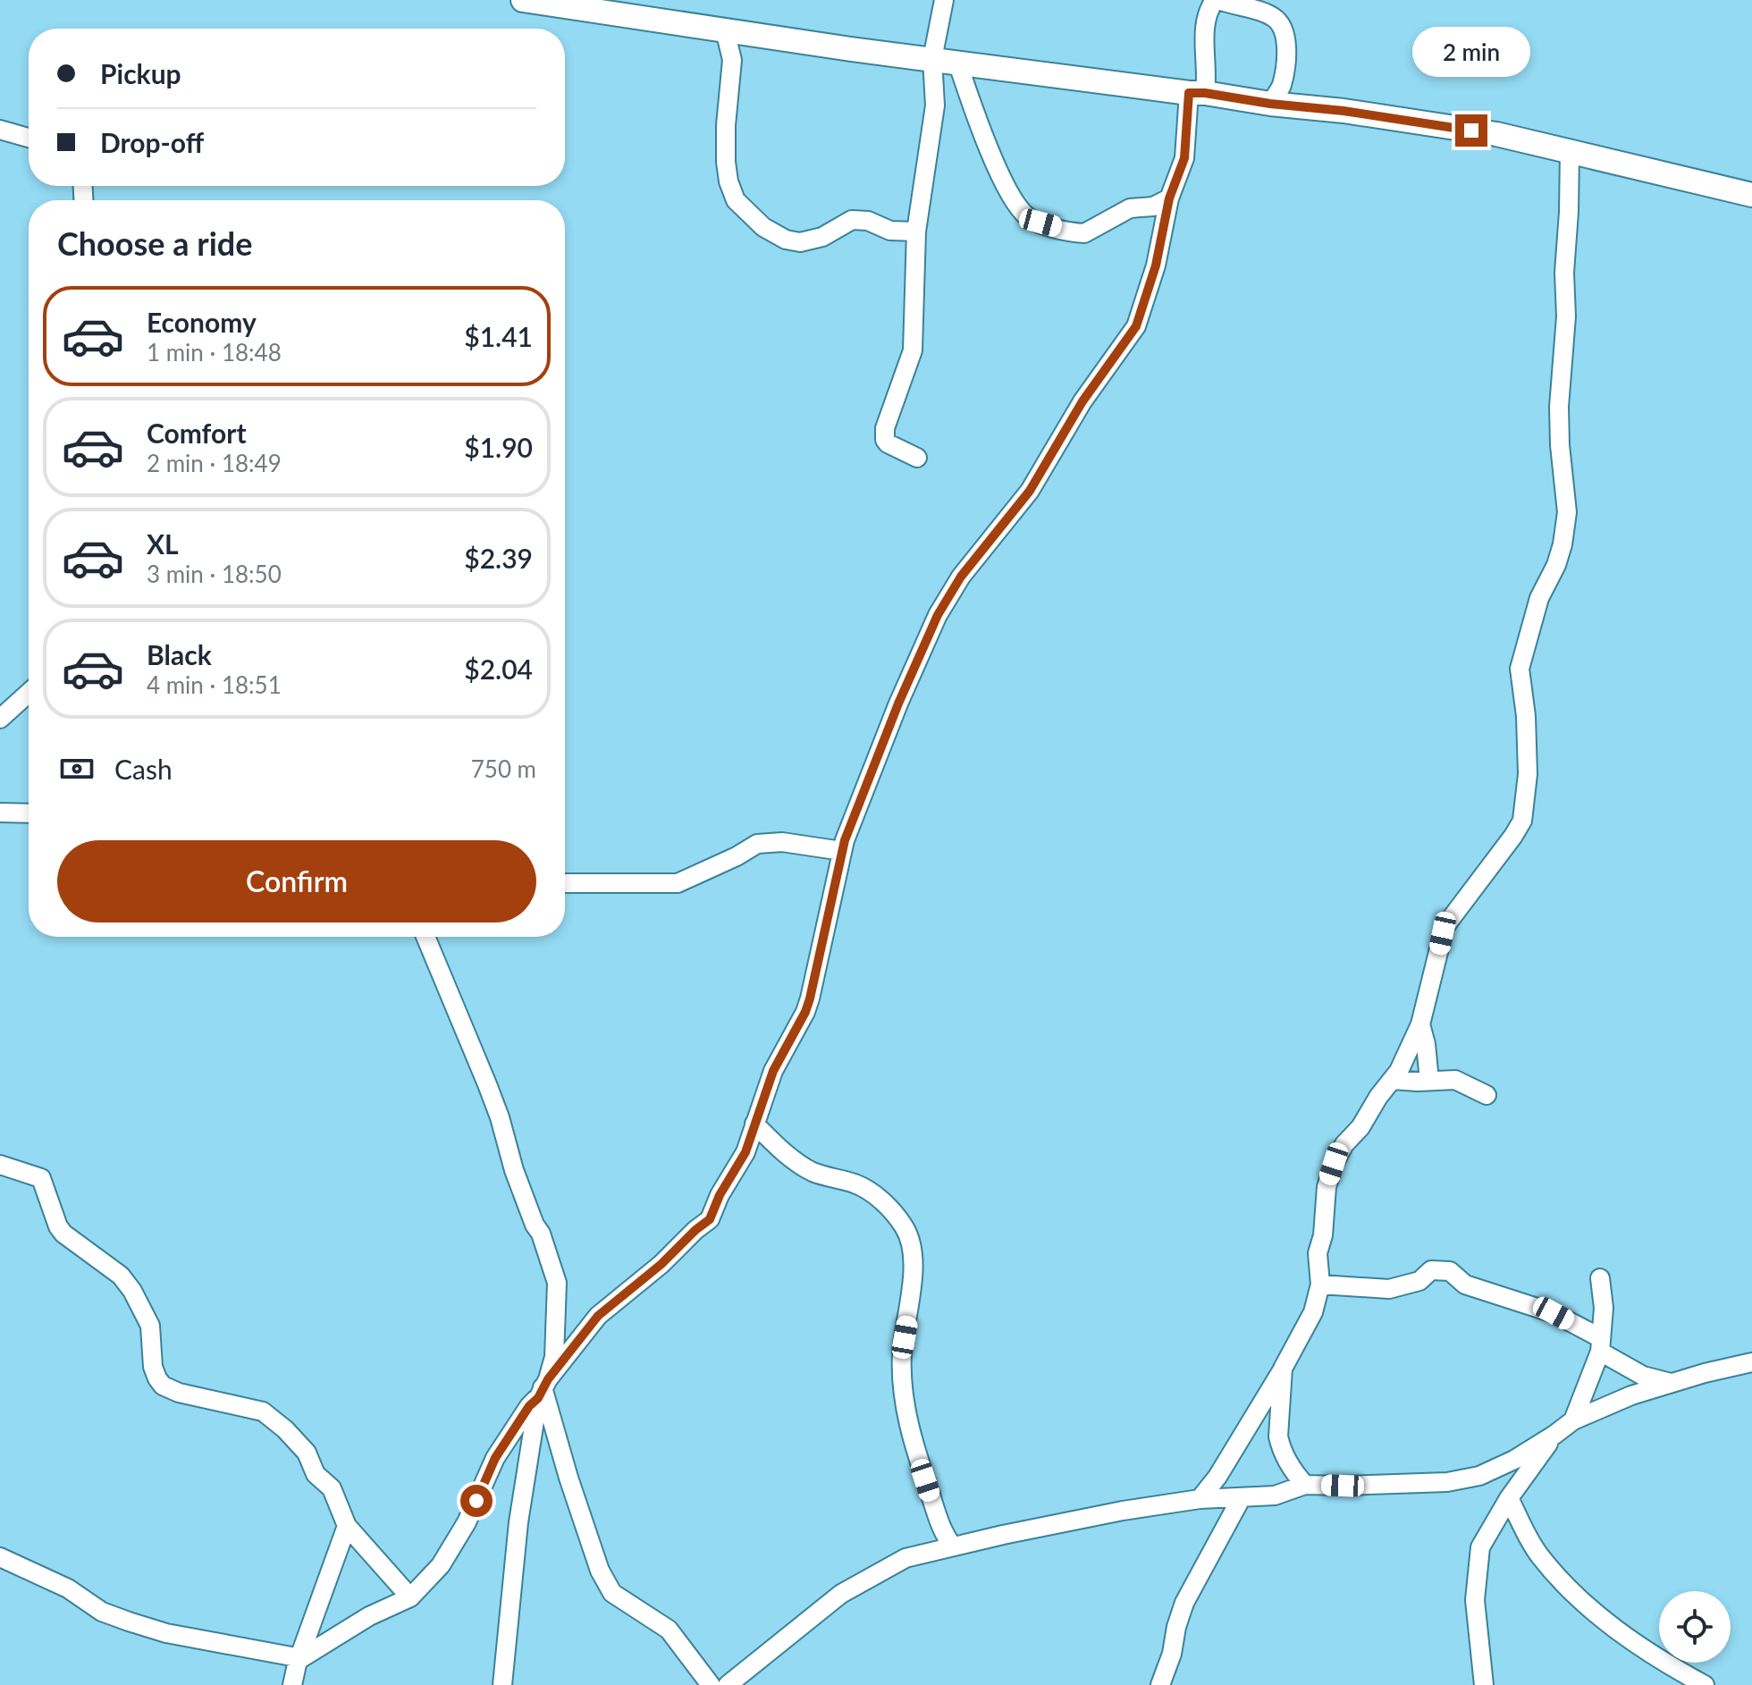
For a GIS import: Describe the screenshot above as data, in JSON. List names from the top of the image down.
{
  "page": {
    "bubble": "2 min",
    "banner": ["Pickup", "Drop-off"],
    "heading": "Choose a ride",
    "list": [
      {
        "name": "Economy",
        "note": "1 min · 18:48",
        "value": "$1.41"
      },
      {
        "name": "Comfort",
        "note": "2 min · 18:49",
        "value": "$1.90"
      },
      {
        "name": "XL",
        "note": "3 min · 18:50",
        "value": "$2.39"
      },
      {
        "name": "Black",
        "note": "4 min · 18:51",
        "value": "$2.04"
      }
    ],
    "pay": ["Cash", "750 m"],
    "buttons": "Confirm"
  }
}
